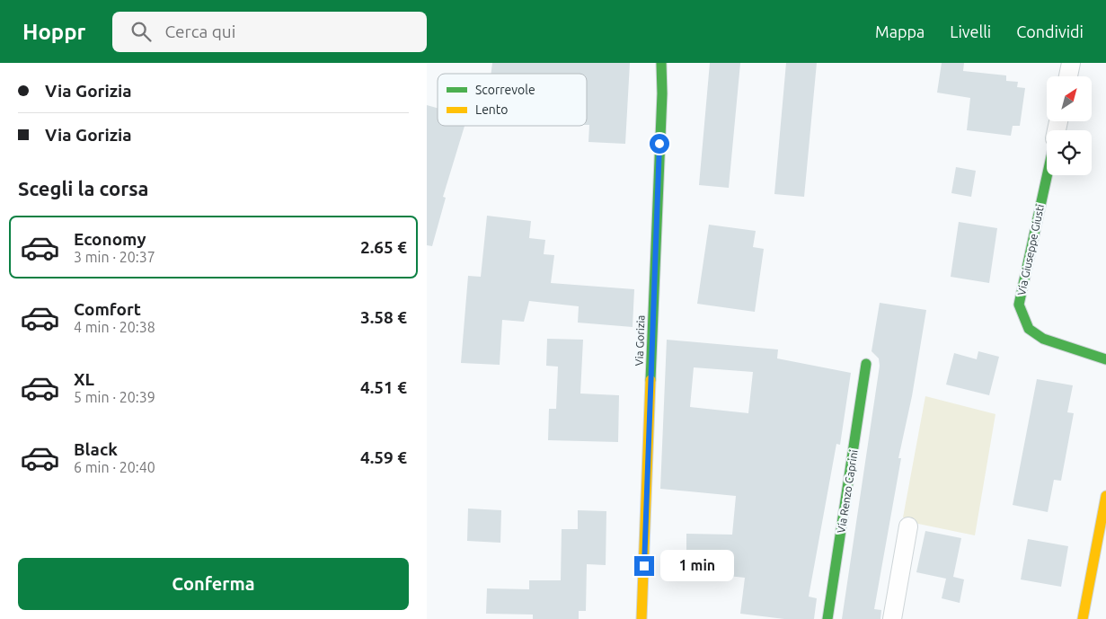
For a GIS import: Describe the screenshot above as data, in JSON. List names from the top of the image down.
{
  "streets": {
    "street": ["Via Giuseppe Giusti", "Via Gorizia", "Via Renzo Caprini"]
  },
  "legend": ["Scorrevole", "Lento"],
  "north": "top right",
  "page": {
    "header": "Hoppr",
    "search": "Cerca qui",
    "nav": ["Mappa", "Livelli", "Condividi"],
    "banner": ["Via Gorizia", "Via Gorizia"],
    "heading": "Scegli la corsa",
    "list": [
      {
        "name": "Economy",
        "note": "3 min · 20:37",
        "value": "2.65 €"
      },
      {
        "name": "Comfort",
        "note": "4 min · 20:38",
        "value": "3.58 €"
      },
      {
        "name": "XL",
        "note": "5 min · 20:39",
        "value": "4.51 €"
      },
      {
        "name": "Black",
        "note": "6 min · 20:40",
        "value": "4.59 €"
      }
    ],
    "buttons": "Conferma",
    "bubble": "1 min"
  }
}
